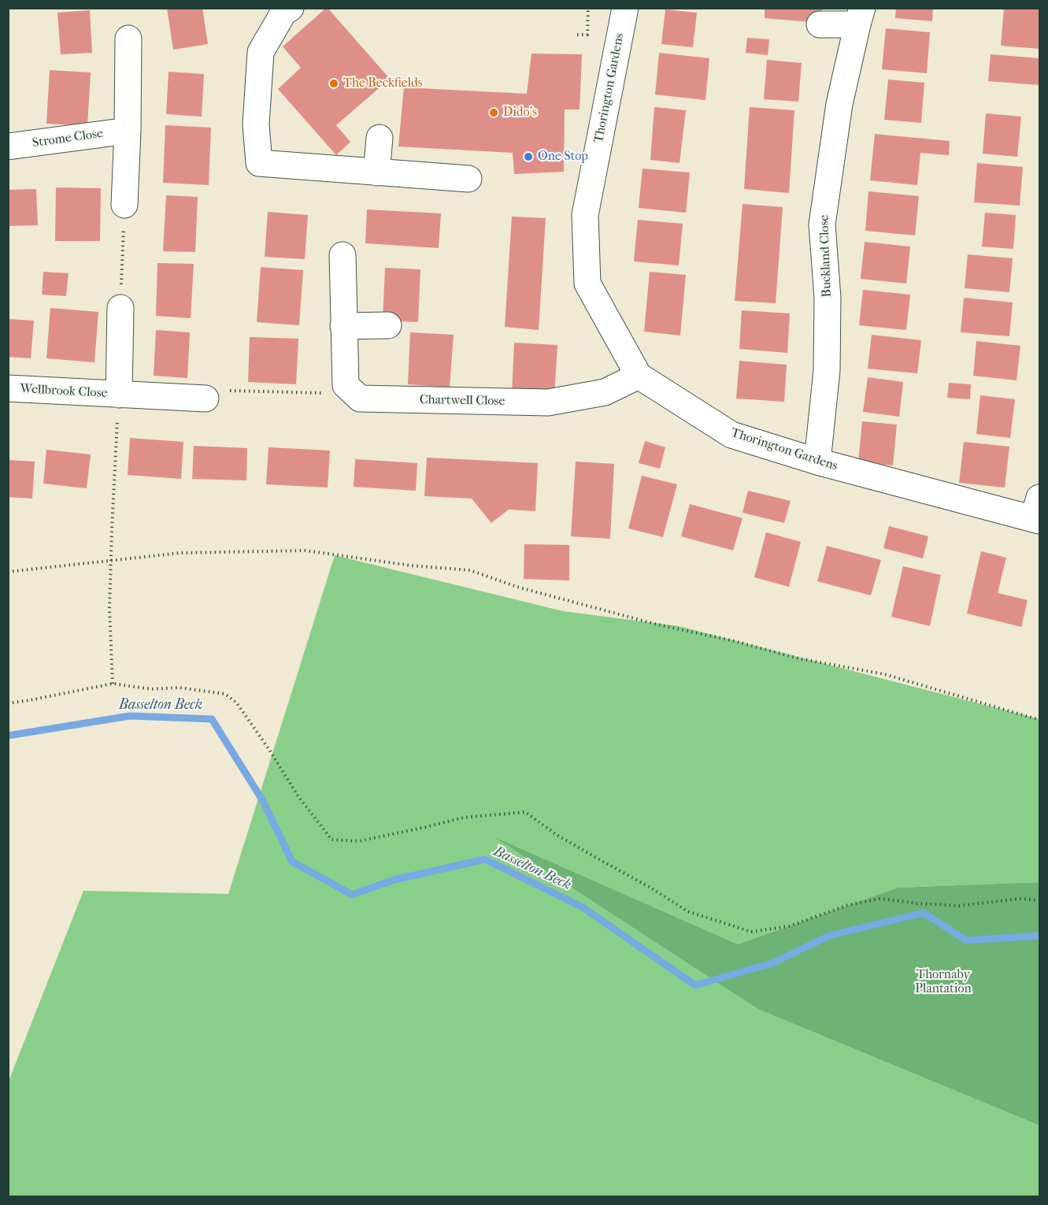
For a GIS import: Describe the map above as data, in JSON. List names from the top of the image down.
{
  "streets": {
    "street": [
      "Thorington Gardens",
      "Strome Close",
      "Buckland Close",
      "Wellbrook Close",
      "Chartwell Close"
    ]
  },
  "crossings": [
    ["Thorington Gardens", "Buckland Close"],
    ["Thorington Gardens", "Chartwell Close"]
  ],
  "water": ["Basselton Beck"],
  "parks": ["Thornaby Plantation"],
  "places": ["The Beckfields", "Dido's", "One Stop"]
}
